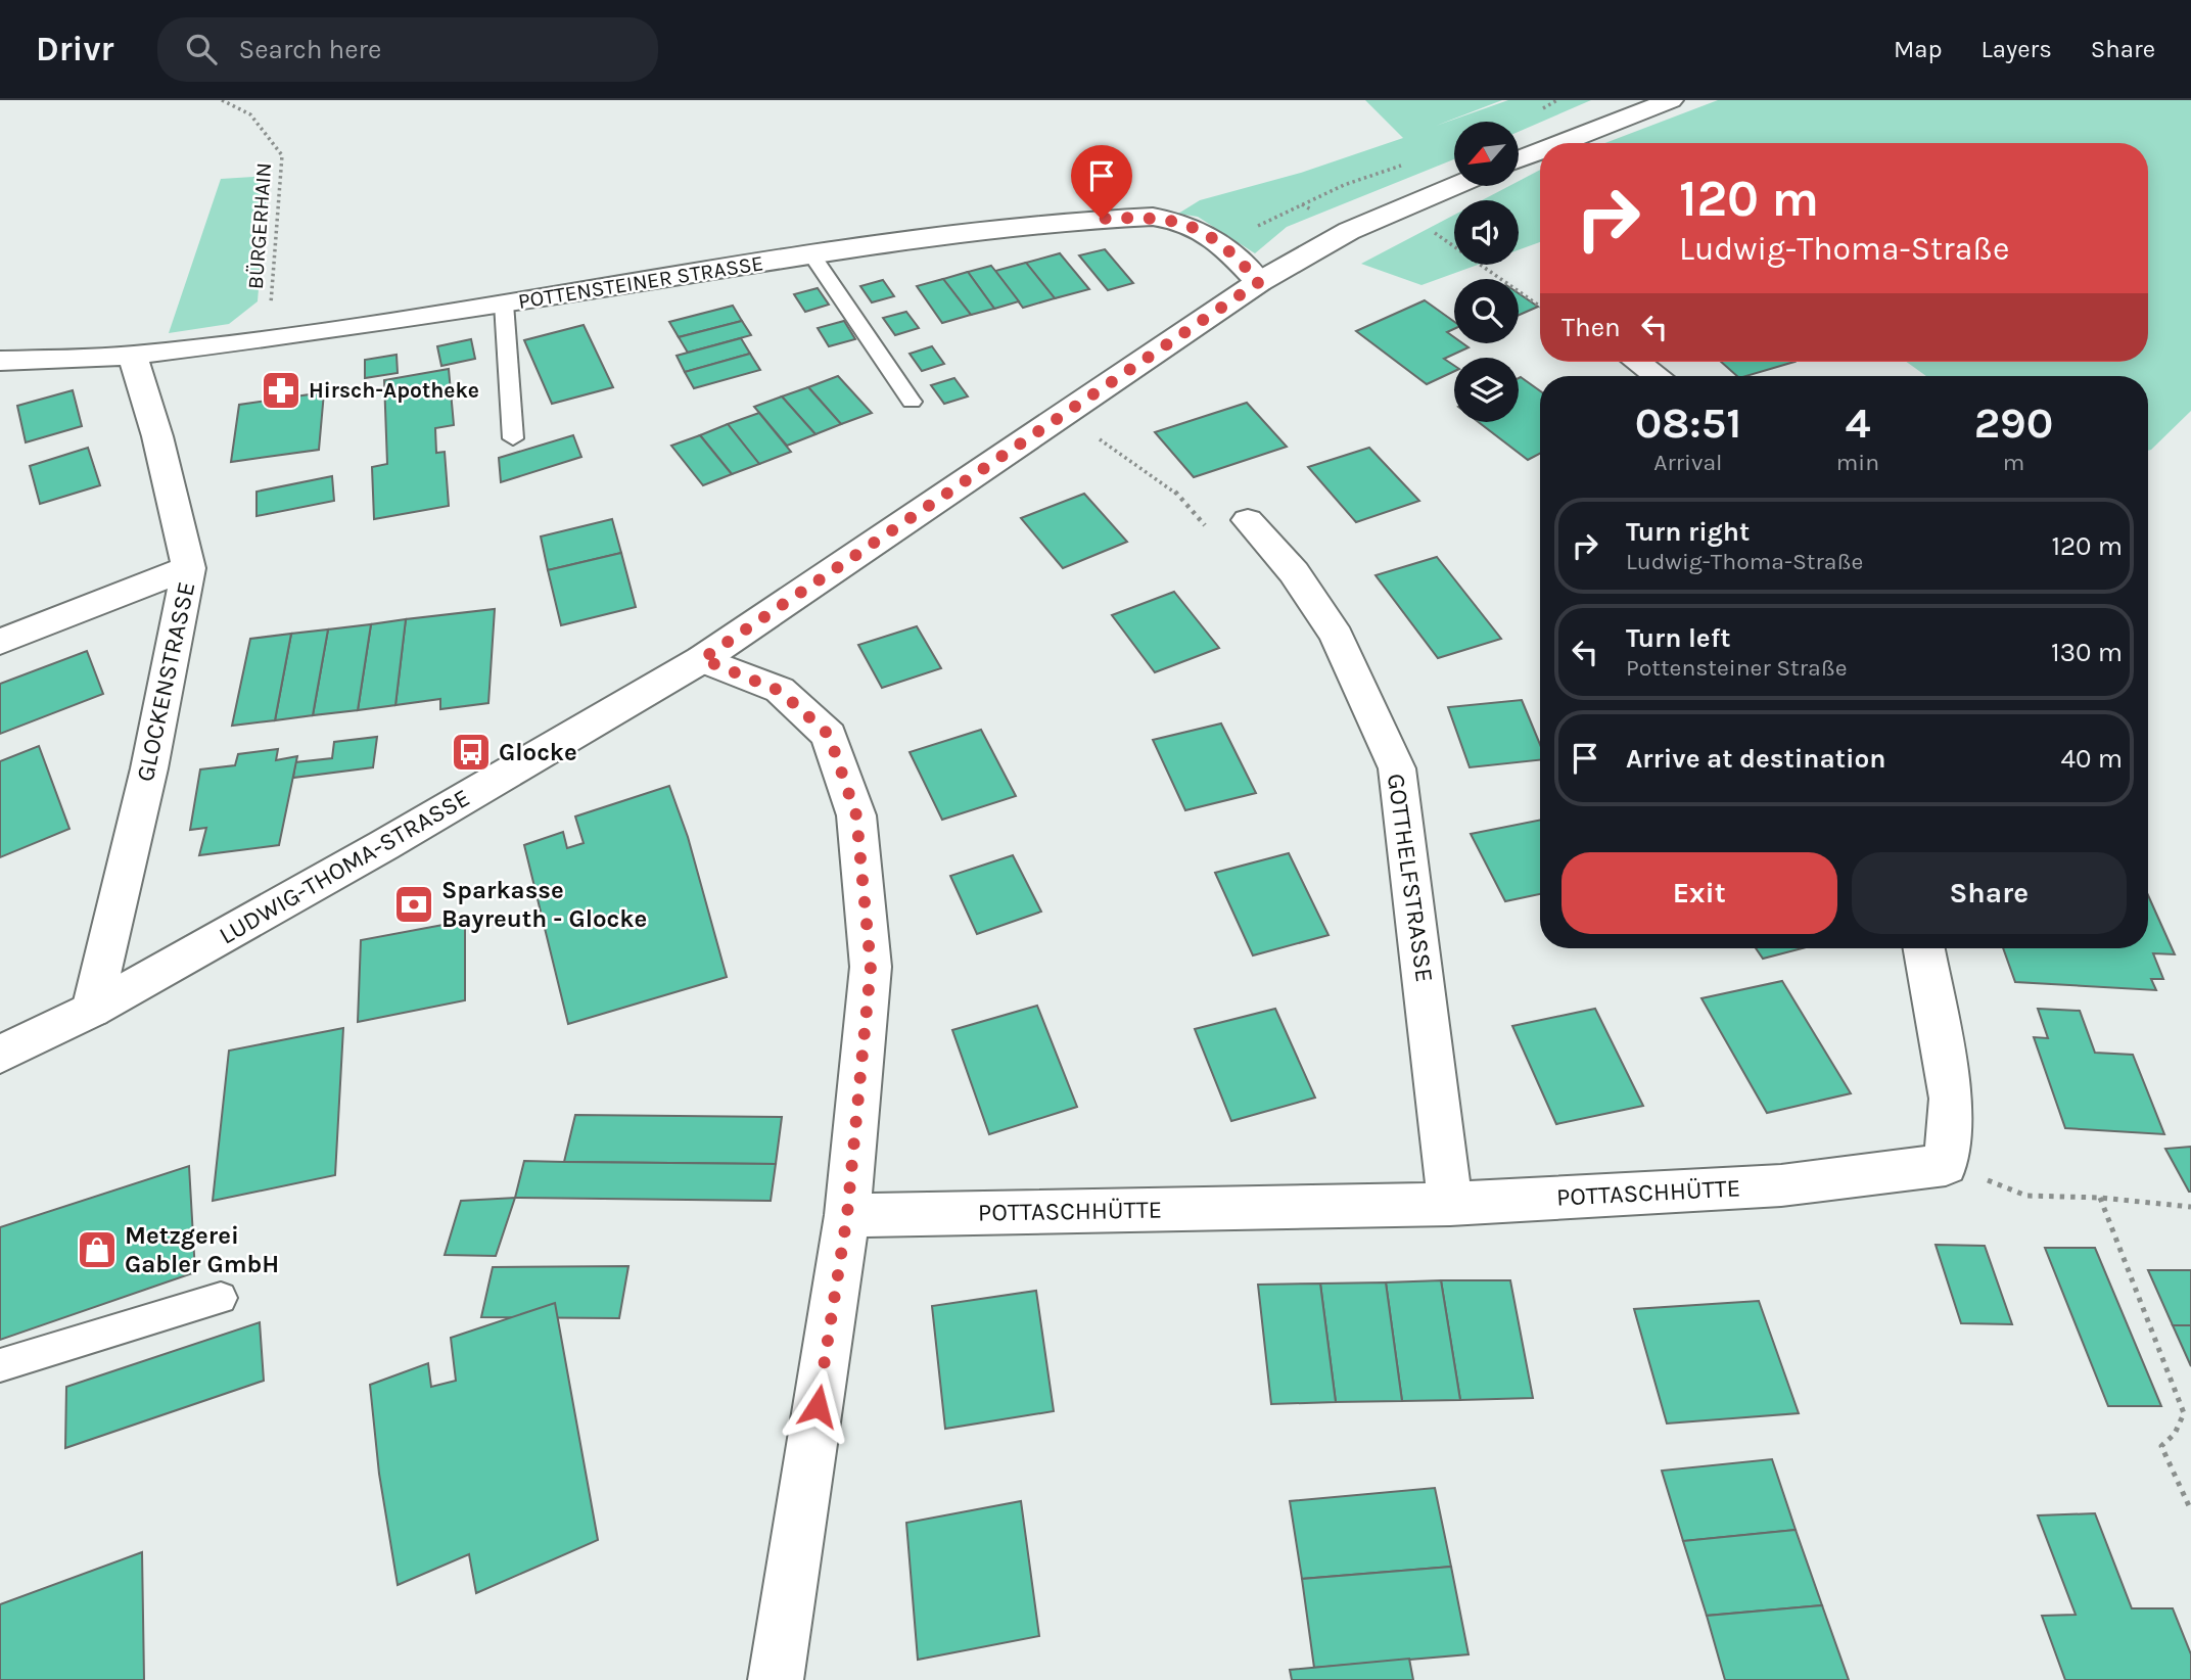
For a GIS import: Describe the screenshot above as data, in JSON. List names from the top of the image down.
{
  "streets": {
    "street": [
      "POTTENSTEINER STRASSE",
      "GLOCKENSTRASSE",
      "LUDWIG-THOMA-STRASSE",
      "GOTTHELFSTRASSE",
      "POTTASCHHÜTTE"
    ],
    "path": ["BÜRGERHAIN"]
  },
  "crossings": [
    ["BÜRGERHAIN", "POTTENSTEINER STRASSE"],
    ["POTTENSTEINER STRASSE", "GLOCKENSTRASSE"],
    ["POTTENSTEINER STRASSE", "LUDWIG-THOMA-STRASSE"],
    ["GLOCKENSTRASSE", "LUDWIG-THOMA-STRASSE"],
    ["GOTTHELFSTRASSE", "POTTASCHHÜTTE"]
  ],
  "places": {
    "pharmacy": ["Hirsch-Apotheke"],
    "bus stop": ["Glocke"],
    "bank": ["Sparkasse Bayreuth - Glocke"],
    "shop": ["Metzgerei Gabler GmbH"]
  },
  "north": "bottom left",
  "page": {
    "header": "Drivr",
    "search": "Search here",
    "nav": ["Map", "Layers", "Share"],
    "turn": ["120 m", "Ludwig-Thoma-Straße"],
    "then": "Then",
    "eta": [
      "08:51",
      "Arrival",
      "4",
      "min",
      "290",
      "m"
    ],
    "list": [
      {
        "name": "Turn right",
        "note": "Ludwig-Thoma-Straße",
        "value": "120 m"
      },
      {
        "name": "Turn left",
        "note": "Pottensteiner Straße",
        "value": "130 m"
      },
      {
        "name": "Arrive at destination",
        "value": "40 m"
      }
    ],
    "buttons": ["Exit", "Share"]
  }
}
